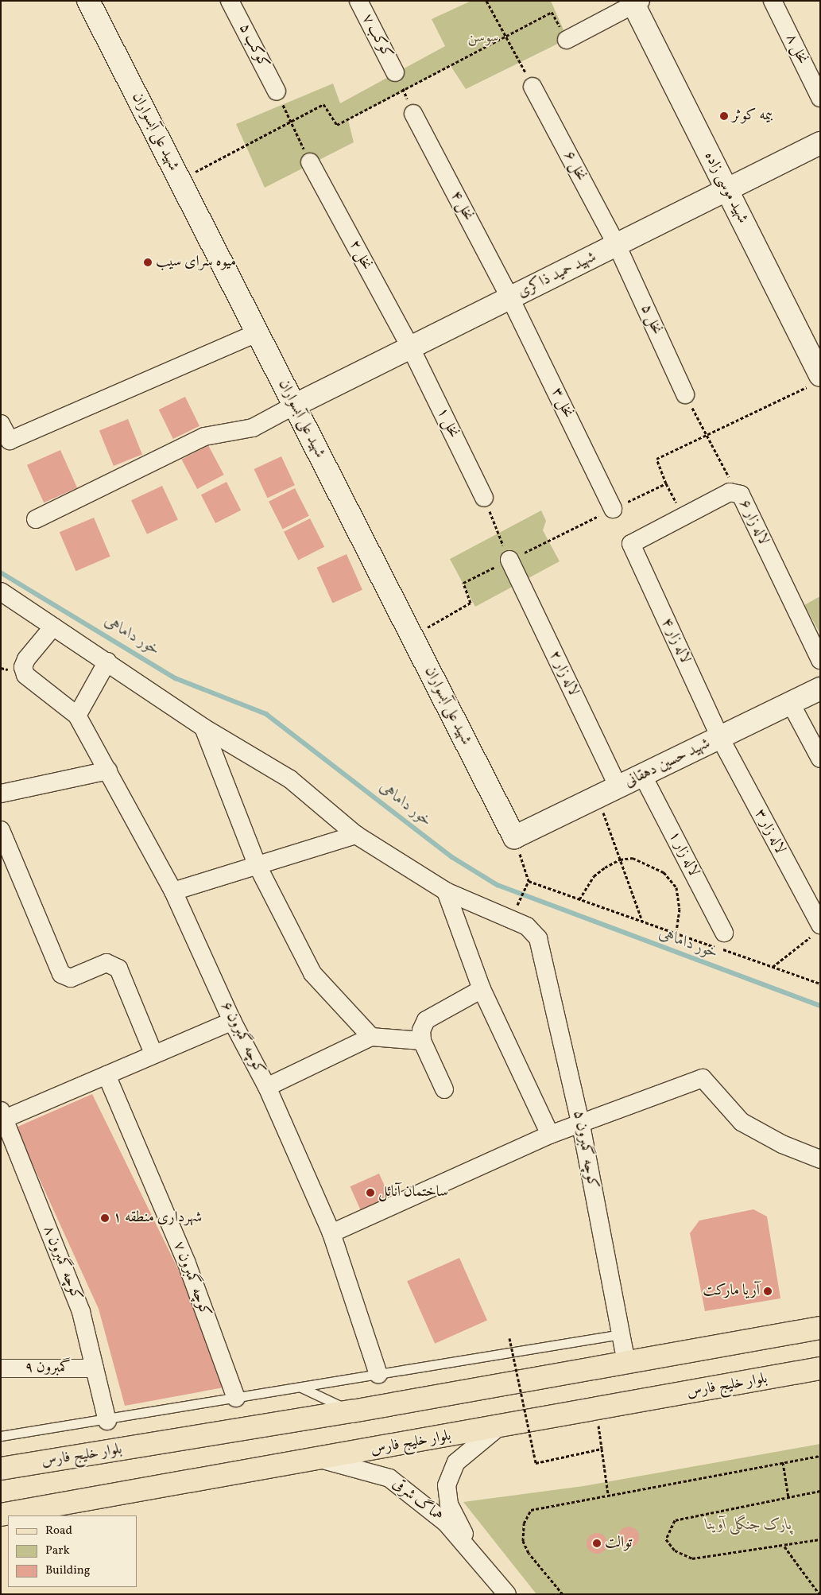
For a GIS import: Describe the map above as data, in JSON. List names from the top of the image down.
{
  "streets": {
    "main road": ["بلوار خلیج فارس"],
    "street": [
      "کوکب ۷",
      "کوکب ۵",
      "نخل ۸",
      "شهید علی آبسواران",
      "نخل ۶",
      "شهید موسی زاده",
      "نخل ۴",
      "نخل ۲",
      "شهید حمید ذاکری",
      "نخل ۵",
      "نخل ۳",
      "نخل ۱",
      "لاله زار ۶",
      "لاله زار ۴",
      "لاله زار ۲",
      "شهید حسین دهقانی",
      "لاله زار ۳",
      "لاله زار ۱",
      "کوچه گمبرون ۶",
      "کوچه گمبرون ۵",
      "کوچه گمبرون ۸",
      "کوچه گمبرون ۷",
      "گمبرون ۹",
      "هماگ شرقی"
    ]
  },
  "crossings": [
    ["شهید علی آبسواران", "شهید حمید ذاکری"],
    ["شهید علی آبسواران", "شهید حسین دهقانی"],
    ["نخل ۶", "شهید حمید ذاکری"],
    ["نخل ۶", "نخل ۵"],
    ["شهید موسی زاده", "شهید حمید ذاکری"],
    ["نخل ۴", "شهید حمید ذاکری"],
    ["نخل ۴", "نخل ۳"],
    ["نخل ۲", "شهید حمید ذاکری"],
    ["نخل ۲", "نخل ۱"],
    ["شهید حمید ذاکری", "نخل ۵"],
    ["شهید حمید ذاکری", "نخل ۳"],
    ["شهید حمید ذاکری", "نخل ۱"],
    ["لاله زار ۶", "لاله زار ۴"],
    ["لاله زار ۴", "شهید حسین دهقانی"],
    ["لاله زار ۴", "لاله زار ۳"],
    ["لاله زار ۲", "شهید حسین دهقانی"],
    ["شهید حسین دهقانی", "لاله زار ۳"],
    ["شهید حسین دهقانی", "لاله زار ۱"],
    ["کوچه گمبرون ۵", "بلوار خلیج فارس"],
    ["کوچه گمبرون ۸", "گمبرون ۹"],
    ["بلوار خلیج فارس", "هماگ شرقی"]
  ],
  "water": ["خور داماهی"],
  "parks": ["سوسن", "پارک جنگلی آوینا"],
  "places": [
    "بیمه کوثر",
    "میوه سرای سیب",
    "ساختمان آنائل",
    "شهرداری منطقه ۱",
    "آریا مارکت",
    "توالت"
  ],
  "legend": ["Road", "Park", "Building"]
}
